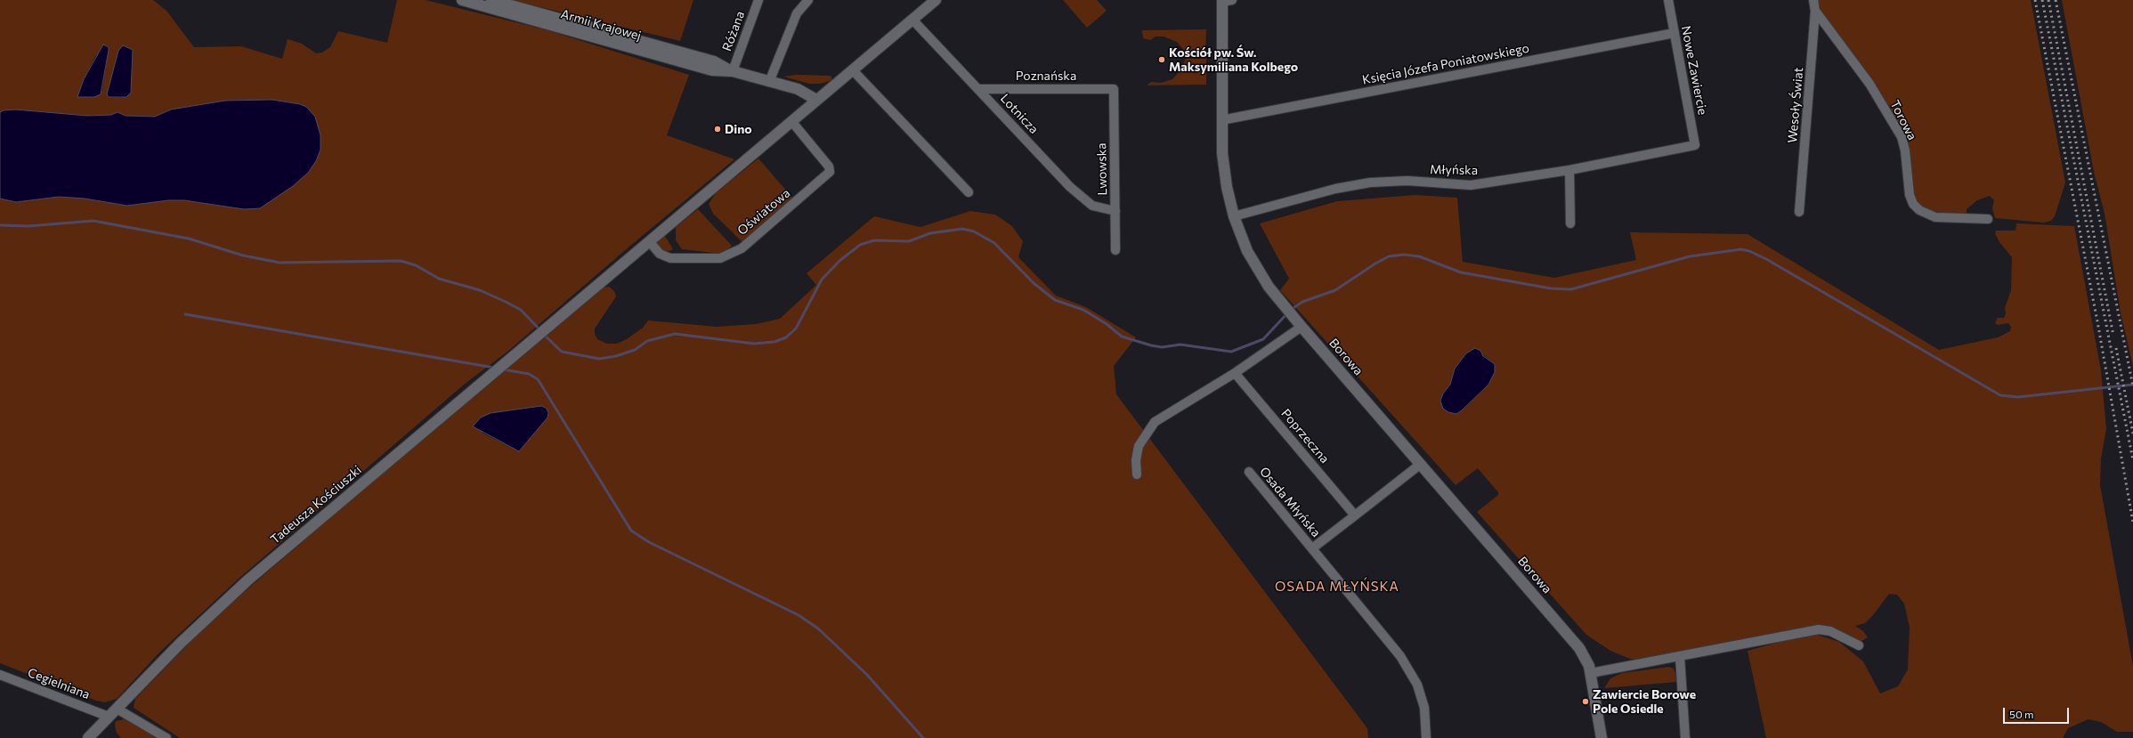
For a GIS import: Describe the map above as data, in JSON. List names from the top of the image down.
{
  "streets": {
    "street": [
      "Armii Krajowej",
      "Różana",
      "Księcia Józefa Poniatowskiego",
      "Nowe Zawiercie",
      "Poznańska",
      "Wesoły Świat",
      "Lotnicza",
      "Torowa",
      "Lwowska",
      "Młyńska",
      "Oświatowa",
      "Borowa",
      "Poprzeczna",
      "Osada Młyńska",
      "Tadeusza Kościuszki",
      "Cegielniana"
    ]
  },
  "crossings": [
    ["Armii Krajowej", "Różana"],
    ["Księcia Józefa Poniatowskiego", "Nowe Zawiercie"],
    ["Księcia Józefa Poniatowskiego", "Borowa"],
    ["Nowe Zawiercie", "Młyńska"],
    ["Poznańska", "Lotnicza"],
    ["Poznańska", "Lwowska"],
    ["Wesoły Świat", "Torowa"],
    ["Lotnicza", "Lwowska"],
    ["Młyńska", "Borowa"],
    ["Oświatowa", "Tadeusza Kościuszki"],
    ["Poprzeczna", "Osada Młyńska"],
    ["Tadeusza Kościuszki", "Cegielniana"]
  ],
  "districts": ["OSADA MŁYŃSKA"],
  "places": ["Kościół pw. Św. Maksymiliana Kolbego", "Dino", "Zawiercie Borowe Pole Osiedle"],
  "scale_bar": "50 m"
}
